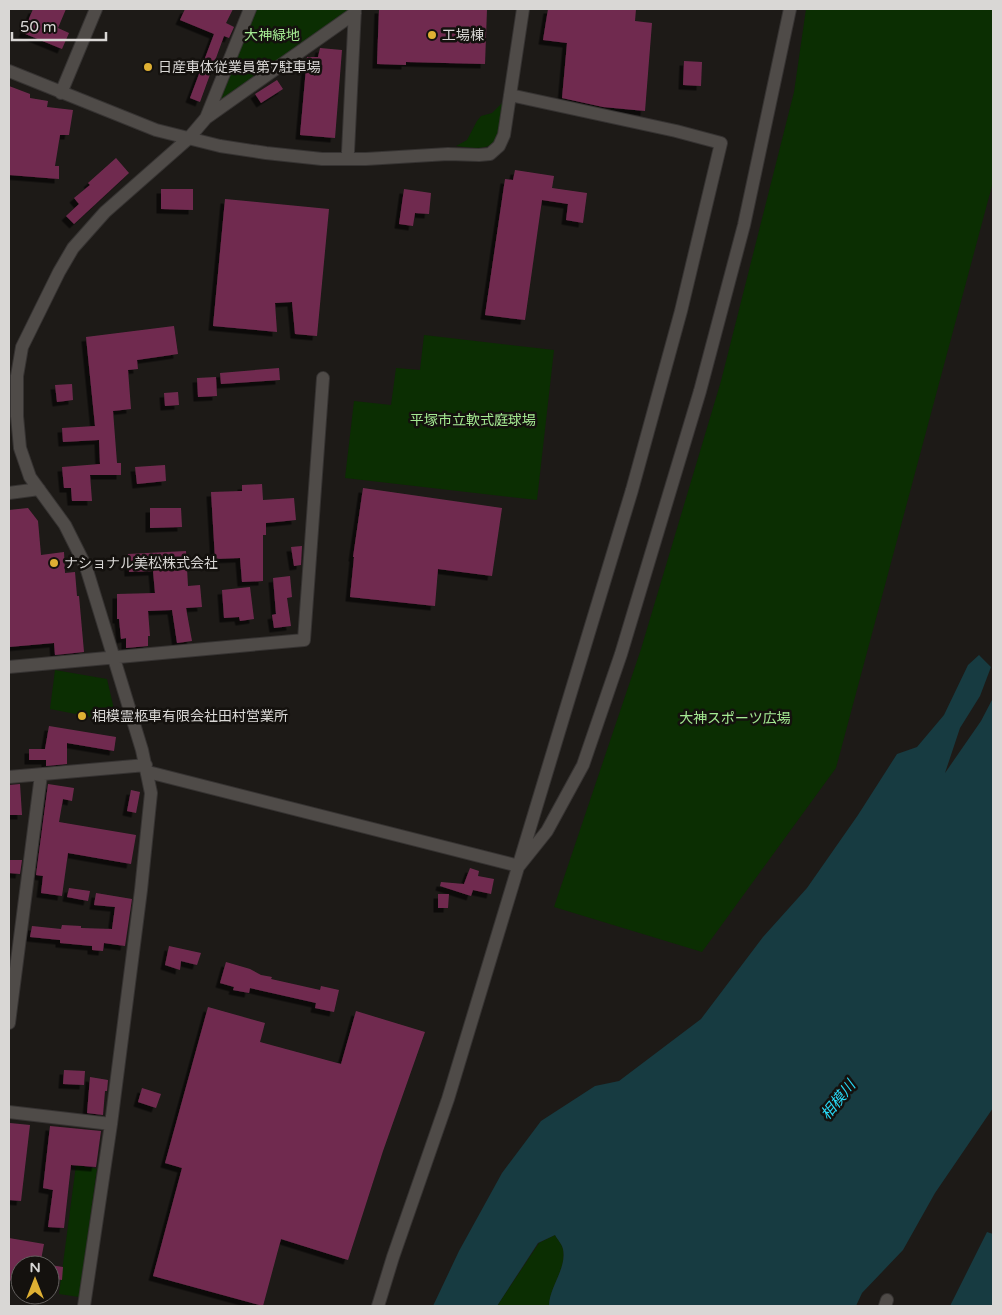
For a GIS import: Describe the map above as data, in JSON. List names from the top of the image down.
{
  "water": ["相模川"],
  "parks": ["大神緑地", "平塚市立軟式庭球場", "大神スポーツ広場"],
  "places": [
    "工場棟",
    "日産車体従業員第7駐車場",
    "ナショナル美松株式会社",
    "相模霊柩車有限会社田村営業所"
  ],
  "scale_bar": "50 m",
  "north": "top"
}
